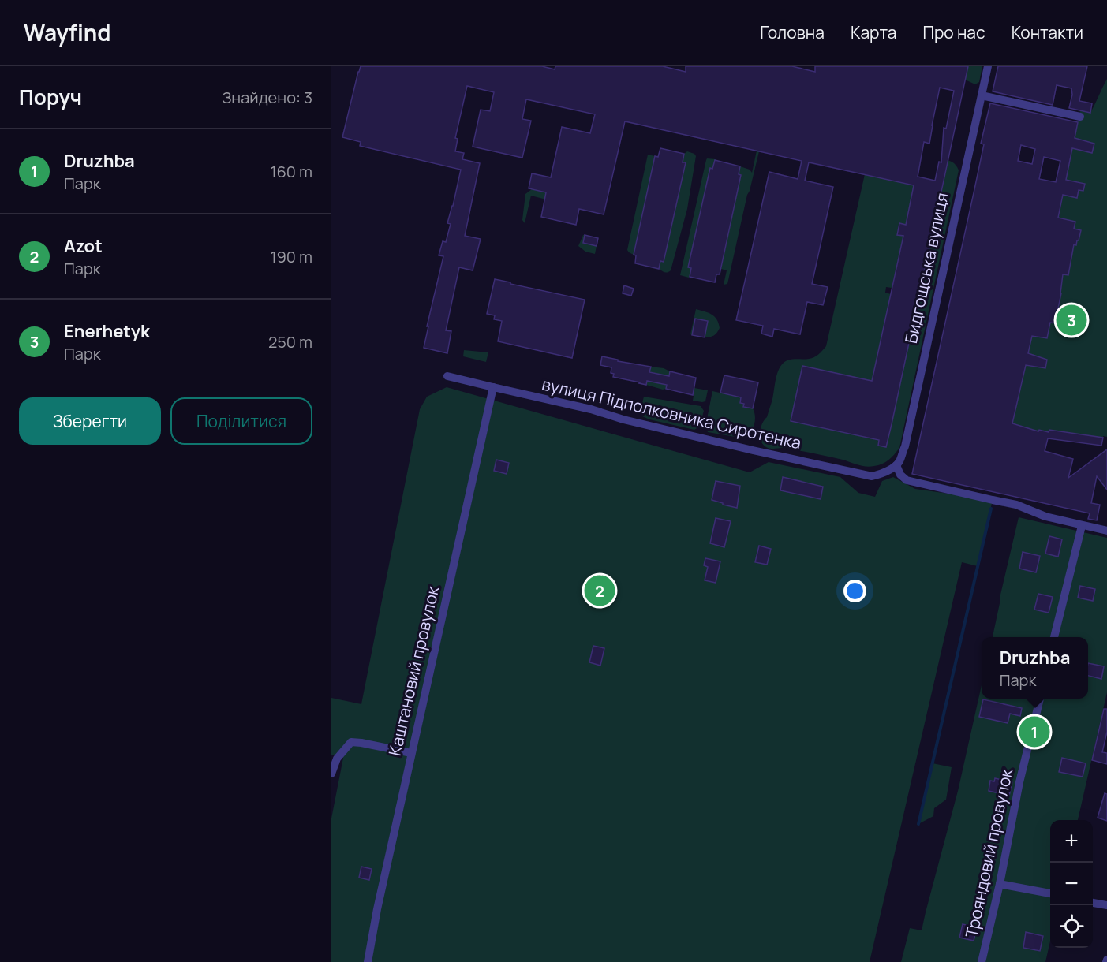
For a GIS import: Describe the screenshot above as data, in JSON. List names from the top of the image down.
{
  "streets": {
    "street": [
      "Бидгощська вулиця",
      "вулиця Підполковника Сиротенка",
      "Каштановий провулок",
      "Трояндовий провулок"
    ]
  },
  "crossings": [
    ["Бидгощська вулиця", "вулиця Підполковника Сиротенка"],
    ["вулиця Підполковника Сиротенка", "Каштановий провулок"]
  ],
  "page": {
    "header": "Wayfind",
    "nav": [
      "Головна",
      "Карта",
      "Про нас",
      "Контакти"
    ],
    "heading": ["Поруч", "Знайдено: 3"],
    "list": [
      {
        "mark": "1",
        "name": "Druzhba",
        "note": "Парк",
        "value": "160 m"
      },
      {
        "mark": "2",
        "name": "Azot",
        "note": "Парк",
        "value": "190 m"
      },
      {
        "mark": "3",
        "name": "Enerhetyk",
        "note": "Парк",
        "value": "250 m"
      }
    ],
    "pins": ["3", "2", "1"],
    "buttons": ["Зберегти", "Поділитися"],
    "popup": ["Druzhba", "Парк"],
    "map_buttons": ["+", "−"]
  }
}
